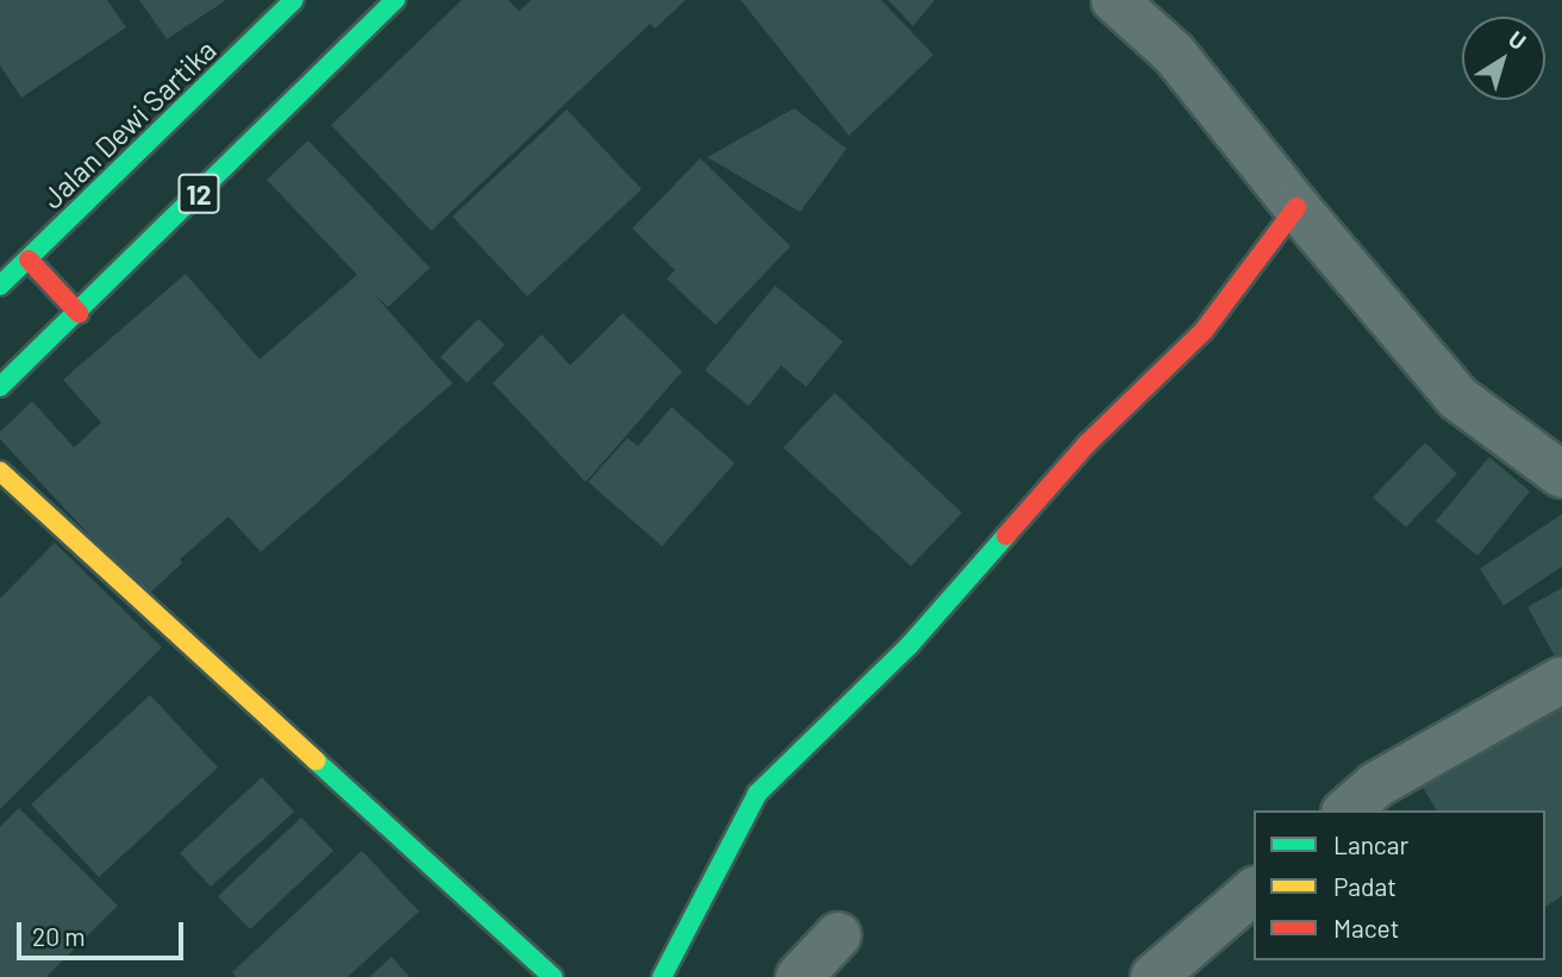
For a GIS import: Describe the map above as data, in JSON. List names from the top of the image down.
{
  "streets": {
    "main road": ["Jalan Dewi Sartika", "12"]
  },
  "legend": ["Lancar", "Padat", "Macet"],
  "scale_bar": "20 m",
  "north": "top right"
}
